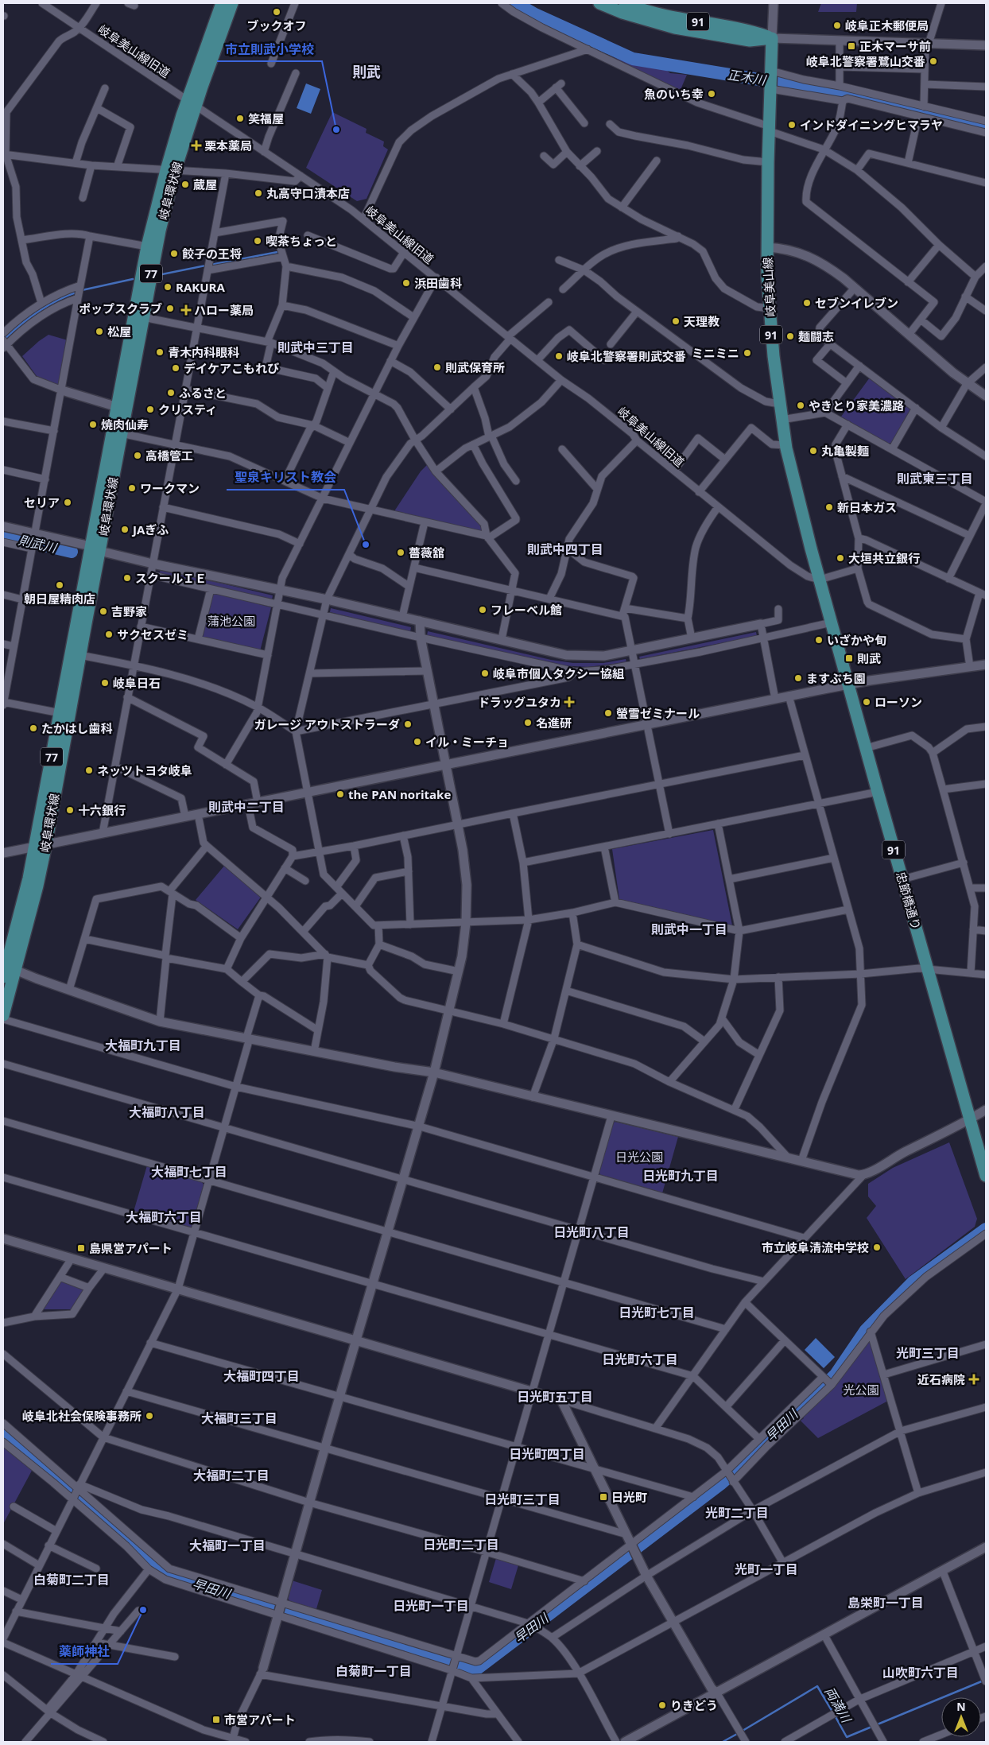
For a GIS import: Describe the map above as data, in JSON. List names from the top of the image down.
{
  "streets": {
    "main road": [
      "91",
      "岐阜環状線",
      "77",
      "岐阜美山線",
      "忠節橋通り"
    ],
    "street": ["岐阜美山線旧道"]
  },
  "crossings": [
    ["91", "岐阜美山線"],
    ["岐阜美山線旧道", "岐阜環状線"],
    ["岐阜美山線旧道", "岐阜美山線"],
    ["岐阜美山線旧道", "忠節橋通り"],
    ["岐阜美山線", "忠節橋通り"]
  ],
  "districts": [
    "則武",
    "則武中三丁目",
    "則武東三丁目",
    "則武中四丁目",
    "則武中二丁目",
    "則武中一丁目",
    "大福町九丁目",
    "大福町八丁目",
    "大福町七丁目",
    "日光町九丁目",
    "大福町六丁目",
    "日光町八丁目",
    "日光町七丁目",
    "光町三丁目",
    "日光町六丁目",
    "大福町四丁目",
    "日光町五丁目",
    "大福町三丁目",
    "日光町四丁目",
    "大福町二丁目",
    "日光町三丁目",
    "光町二丁目",
    "日光町二丁目",
    "大福町一丁目",
    "光町一丁目",
    "白菊町二丁目",
    "島栄町一丁目",
    "日光町一丁目",
    "白菊町一丁目",
    "山吹町六丁目"
  ],
  "water": [
    "正木川",
    "則武川",
    "早田川",
    "両満川"
  ],
  "parks": ["蒲池公園", "日光公園", "光公園"],
  "places": {
    "other": [
      "ブックオフ",
      "岐阜正木郵便局",
      "岐阜北警察署鷺山交番",
      "魚のいち幸",
      "笑福屋",
      "インドダイニングヒマラヤ",
      "市立則武小学校",
      "蔵屋",
      "丸高守口漬本店",
      "喫茶ちょっと",
      "餃子の王将",
      "浜田歯科",
      "RAKURA",
      "セブンイレブン",
      "ポップスクラブ",
      "天理教",
      "松屋",
      "麺闘志",
      "青木内科眼科",
      "ミニミニ",
      "岐阜北警察署則武交番",
      "則武保育所",
      "デイケアこもれび",
      "ふるさと",
      "やきとり家美濃路",
      "クリスティ",
      "焼肉仙寿",
      "丸亀製麺",
      "高橋管工",
      "ワークマン",
      "セリア",
      "新日本ガス",
      "JAぎふ",
      "聖泉キリスト教会",
      "薔薇舘",
      "大垣共立銀行",
      "スクールＩＥ",
      "朝日屋精肉店",
      "フレーベル館",
      "吉野家",
      "サクセスゼミ",
      "いざかや旬",
      "岐阜市個人タクシー協組",
      "ますぶち園",
      "岐阜日石",
      "ローソン",
      "螢雪ゼミナール",
      "名進研",
      "ガレージ アウトストラーダ",
      "たかはし歯科",
      "イル・ミーチョ",
      "ネッツトヨタ岐阜",
      "the PAN noritake",
      "十六銀行",
      "市立岐阜清流中学校",
      "岐阜北社会保険事務所",
      "薬師神社",
      "りきどう"
    ],
    "transit": [
      "正木マーサ前",
      "則武",
      "島県営アパート",
      "日光町",
      "市営アパート"
    ],
    "health": [
      "栗本薬局",
      "ハロー薬局",
      "ドラッグユタカ",
      "近石病院"
    ]
  },
  "north": "top"
}
